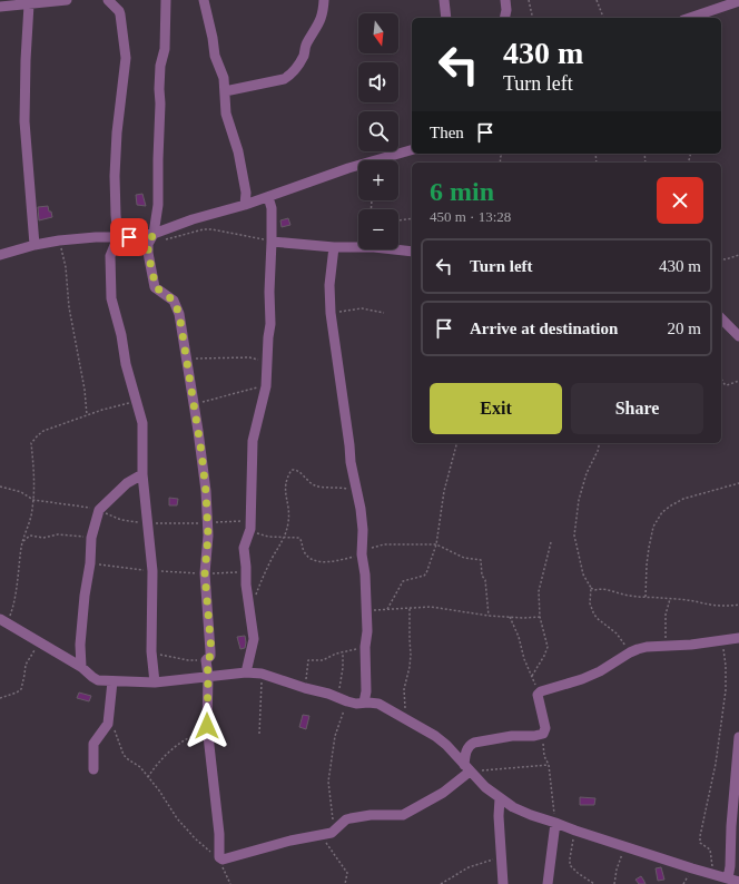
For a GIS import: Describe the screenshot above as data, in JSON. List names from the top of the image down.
{
  "north": "bottom",
  "page": {
    "map_buttons": ["+", "−"],
    "turn": ["430 m", "Turn left"],
    "then": "Then",
    "heading": ["6 min", "450 m · 13:28"],
    "list": [
      {
        "name": "Turn left",
        "value": "430 m"
      },
      {
        "name": "Arrive at destination",
        "value": "20 m"
      }
    ],
    "buttons": ["Exit", "Share"]
  }
}
